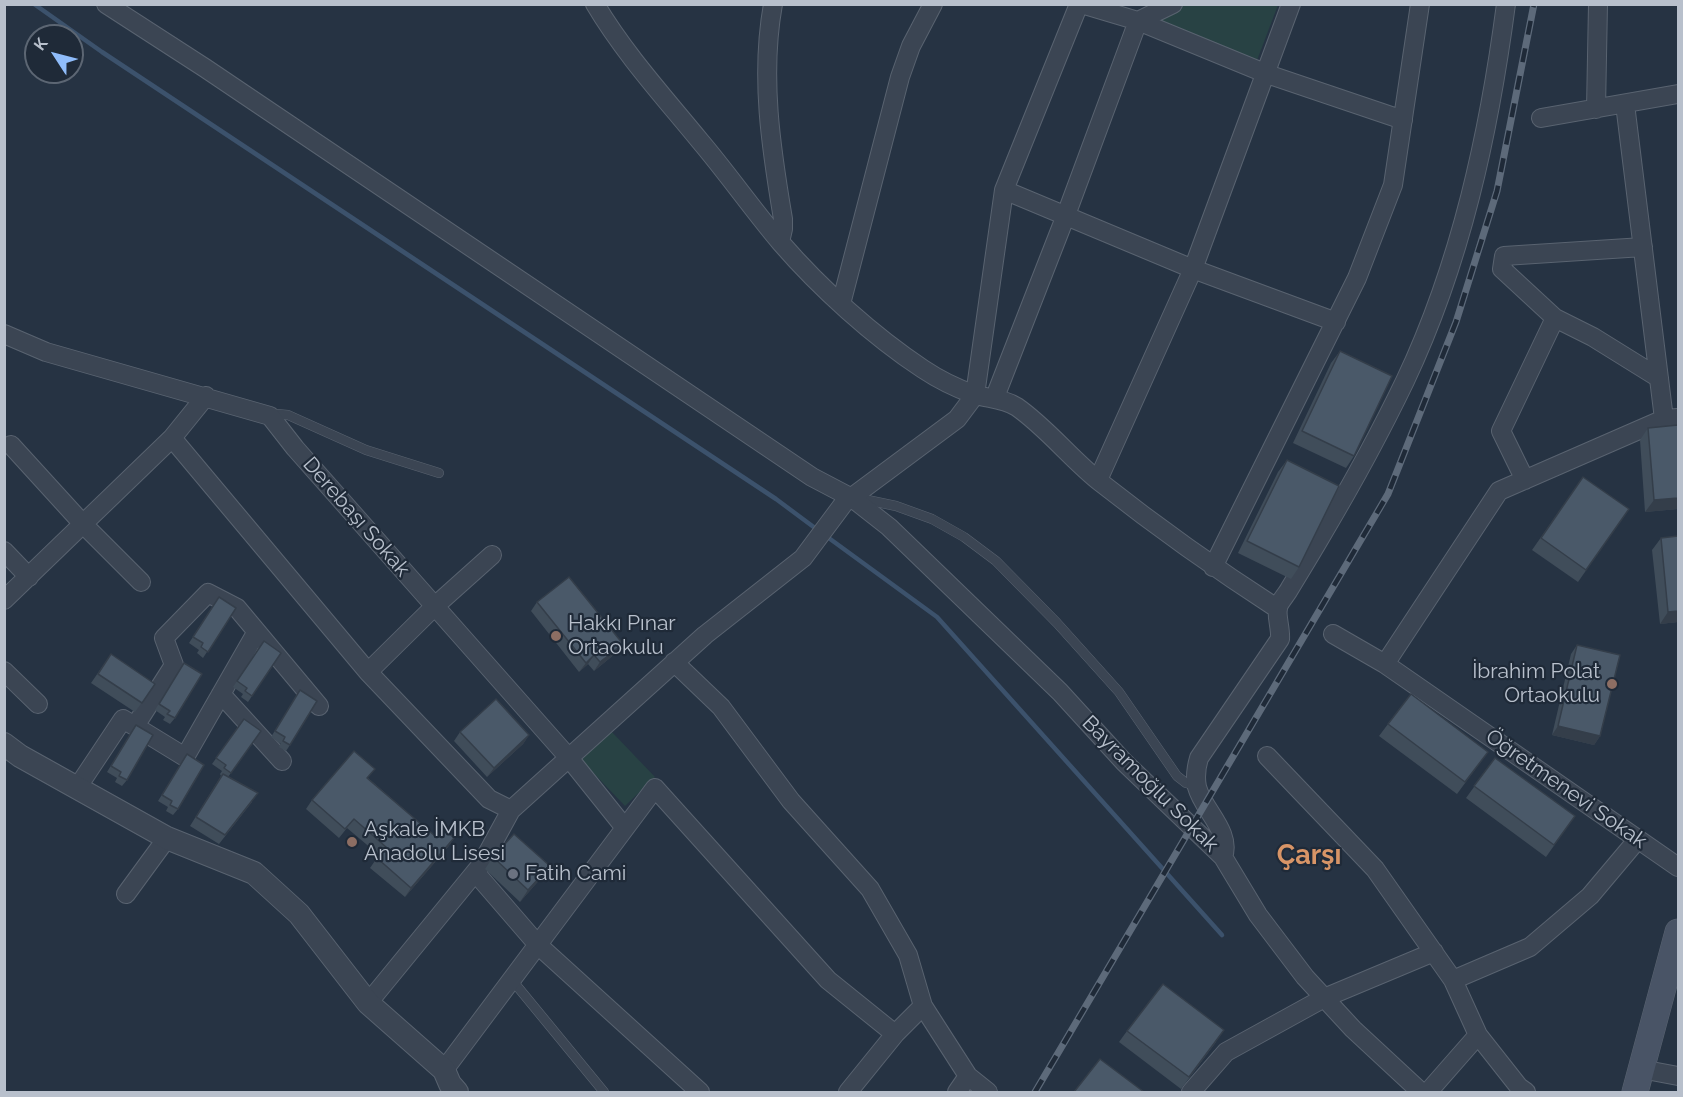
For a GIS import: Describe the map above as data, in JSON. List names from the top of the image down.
{
  "streets": {
    "street": ["Derebaşı Sokak", "Bayramoğlu Sokak", "Öğretmenevi Sokak"]
  },
  "districts": ["Çarşı"],
  "places": [
    "Hakkı Pınar Ortaokulu",
    "İbrahim Polat Ortaokulu",
    "Aşkale İMKB Anadolu Lisesi",
    "Fatih Cami"
  ],
  "north": "top left"
}
